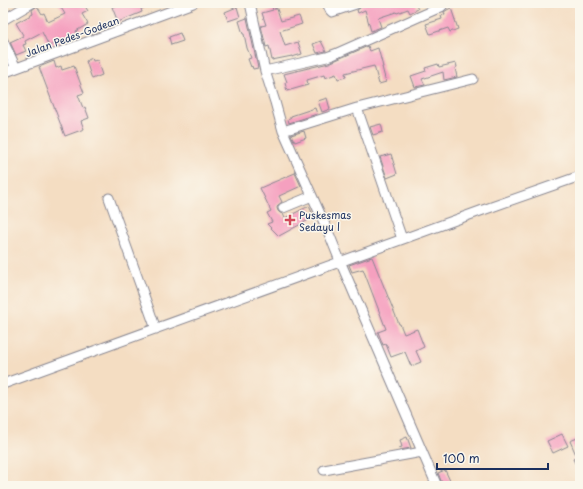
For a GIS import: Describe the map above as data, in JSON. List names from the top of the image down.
{
  "streets": {
    "street": ["Jalan Pedes-Godean"]
  },
  "places": {
    "health": ["Puskesmas Sedayu I"]
  },
  "scale_bar": "100 m"
}
